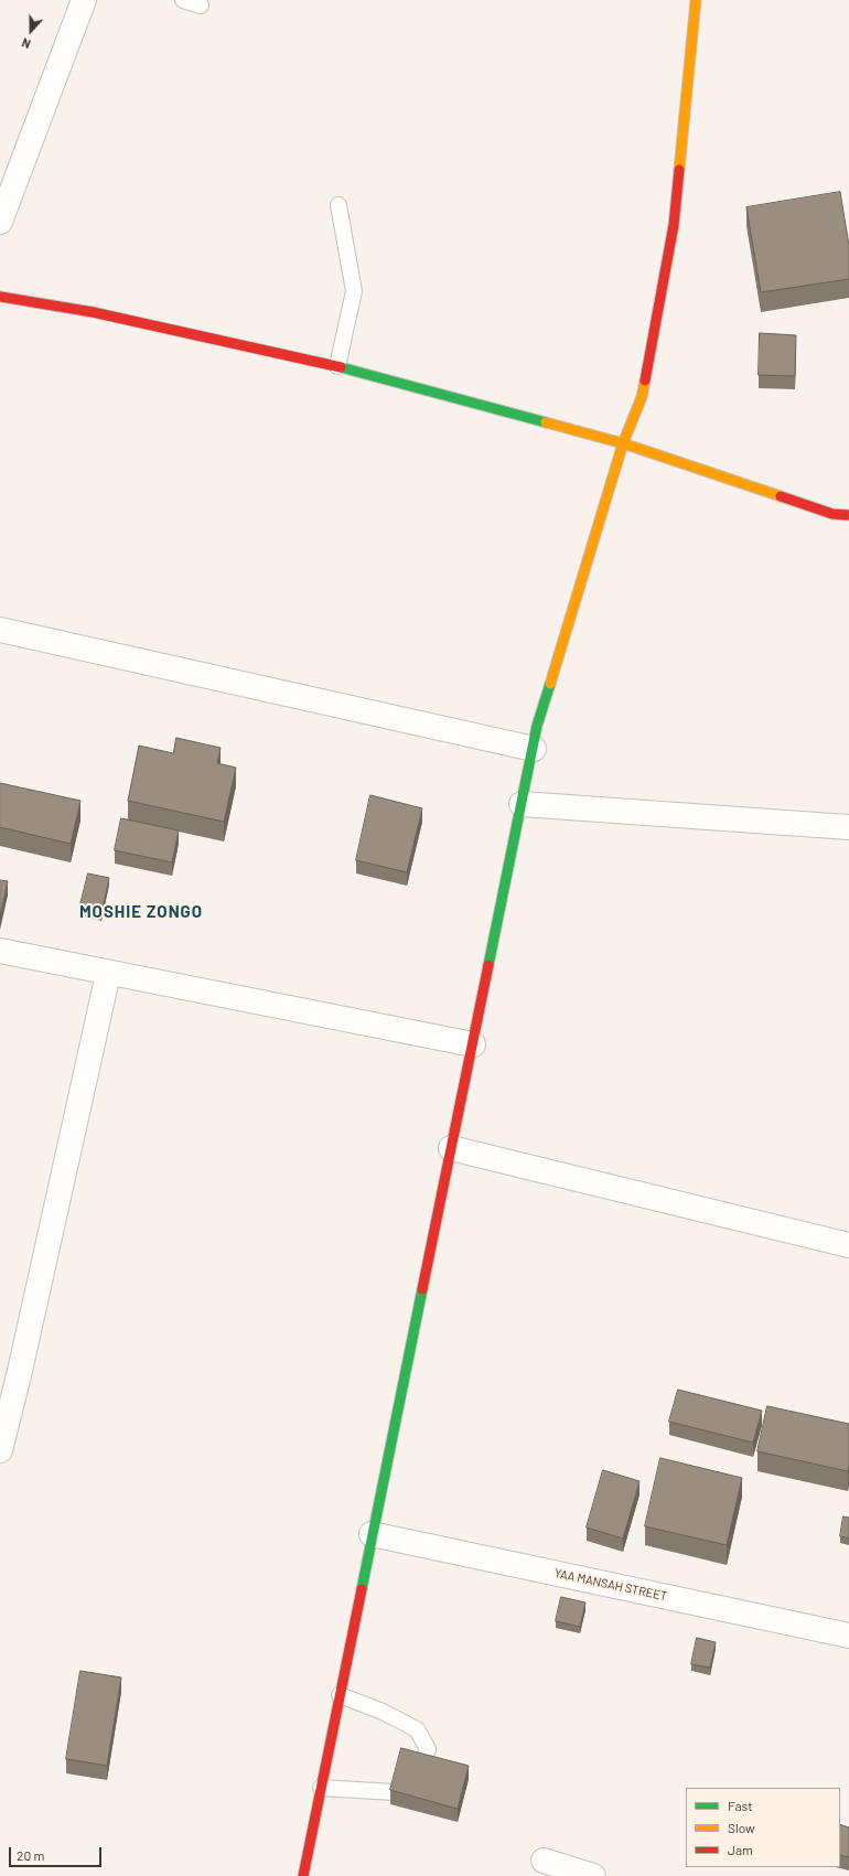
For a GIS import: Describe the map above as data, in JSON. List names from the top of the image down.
{
  "streets": {
    "street": ["YAA MANSAH STREET"]
  },
  "districts": ["MOSHIE ZONGO"],
  "legend": ["Fast", "Slow", "Jam"],
  "scale_bar": "20 m",
  "north": "bottom"
}
